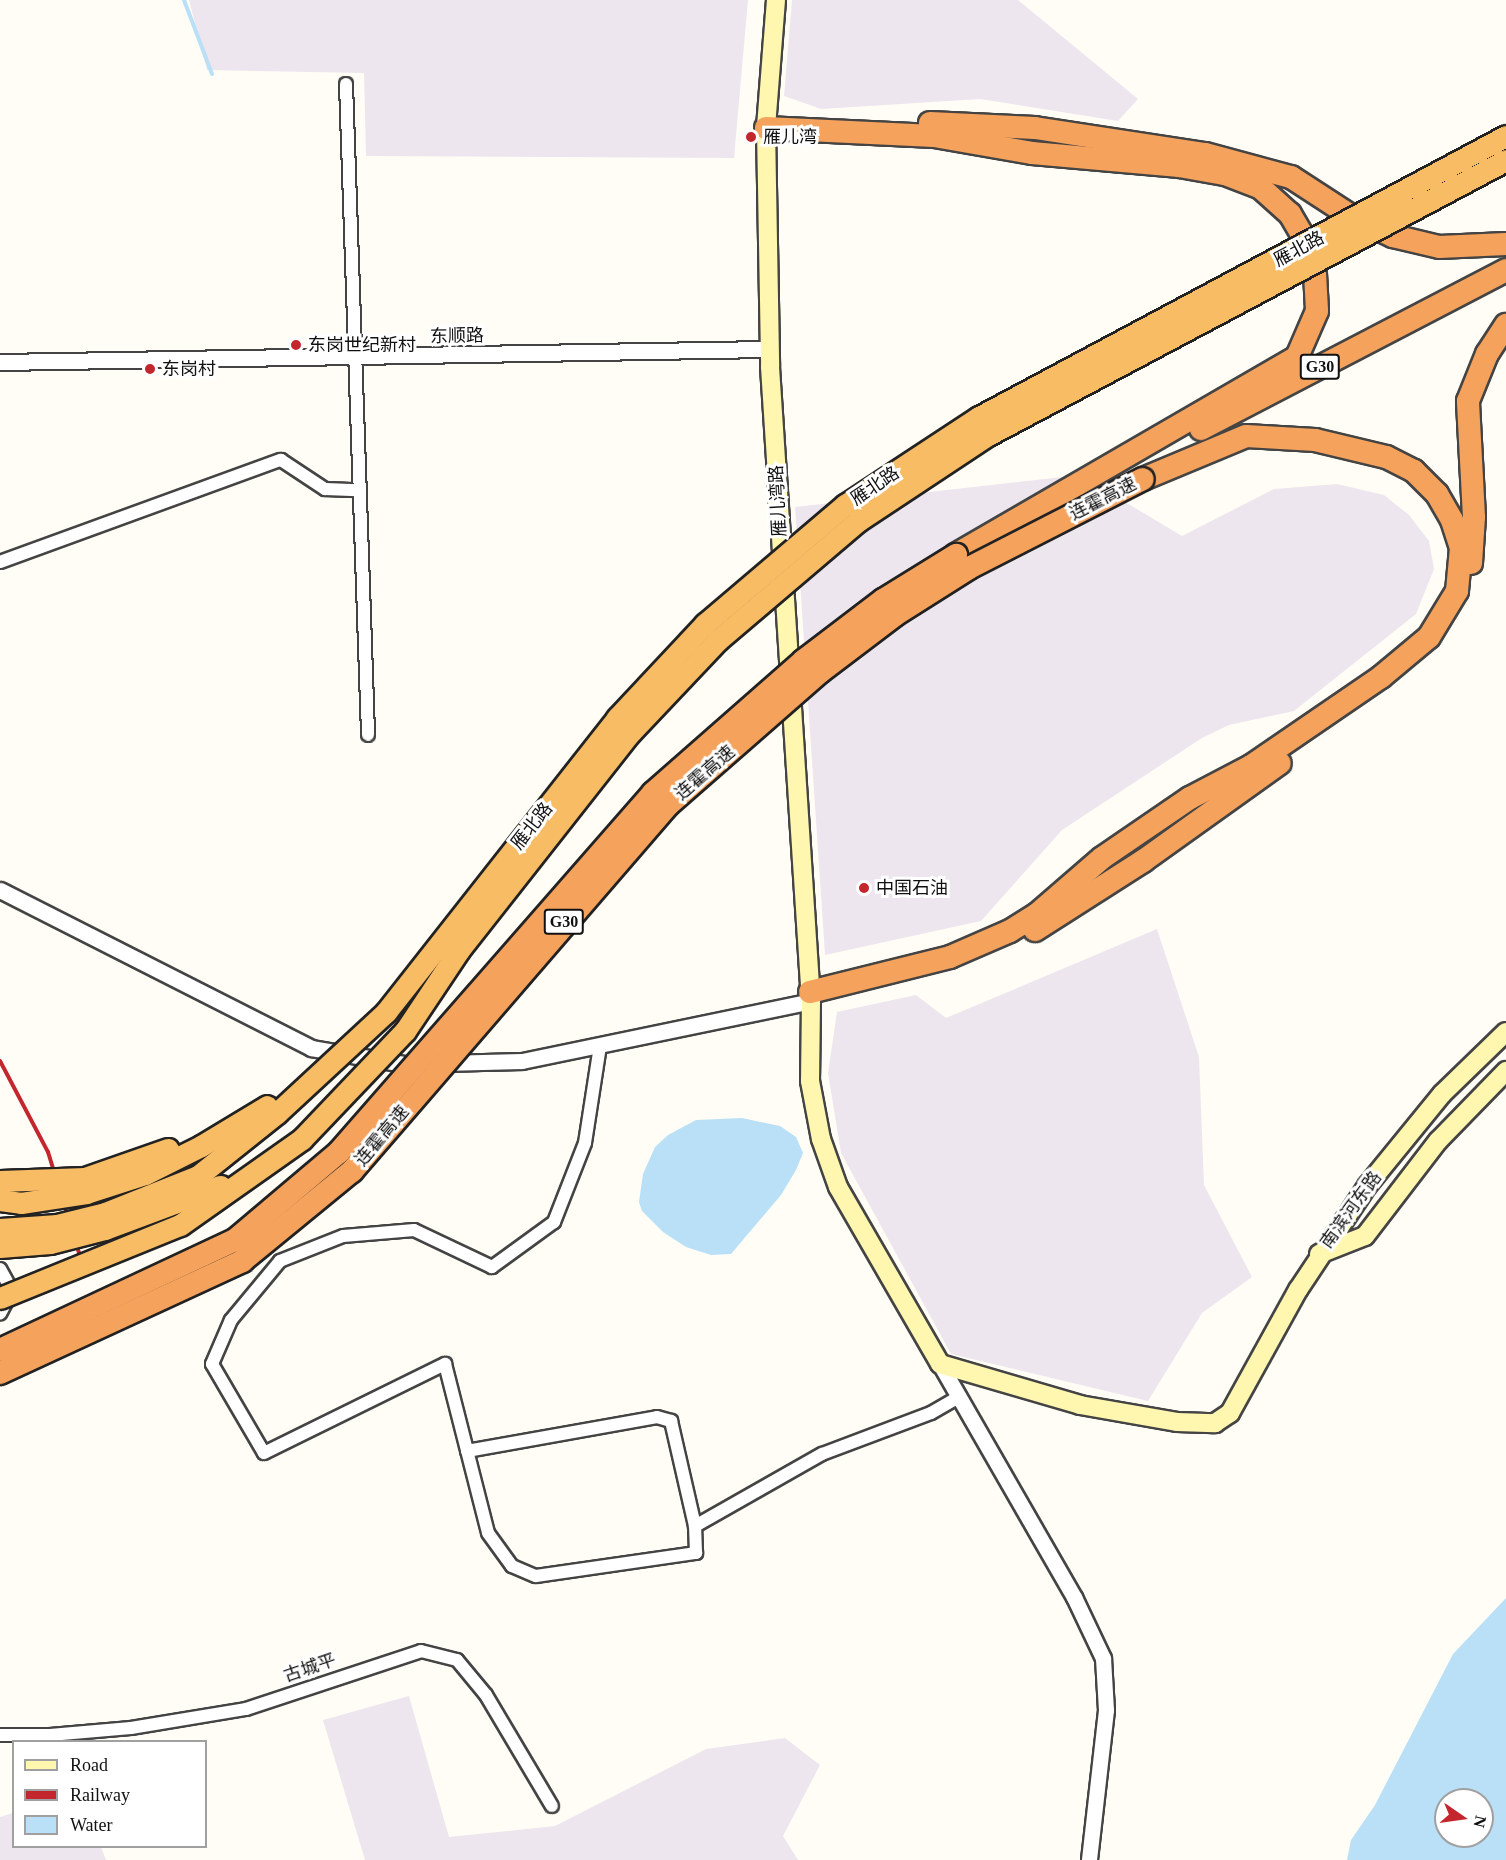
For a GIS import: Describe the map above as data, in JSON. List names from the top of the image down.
{
  "streets": {
    "highway": ["雁北路", "G30", "连霍高速"],
    "main road": ["雁儿湾路", "南滨河东路"],
    "street": ["东顺路", "古城平"]
  },
  "crossings": [
    ["东顺路", "雁儿湾路"],
    ["雁儿湾路", "南滨河东路"]
  ],
  "places": [
    "雁儿湾",
    "东岗世纪新村",
    "东岗村",
    "中国石油"
  ],
  "legend": ["Road", "Railway", "Water"],
  "north": "right"
}
